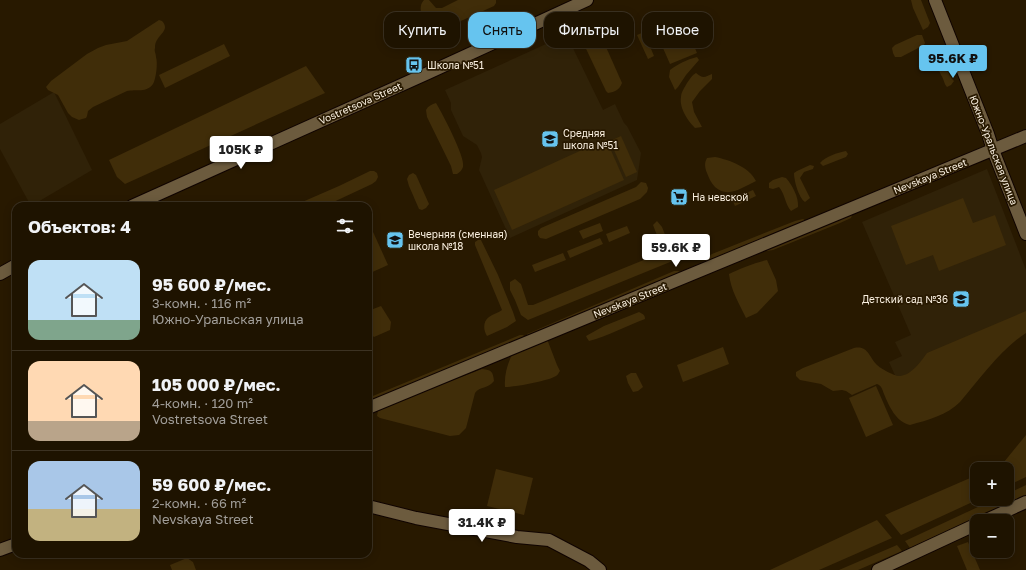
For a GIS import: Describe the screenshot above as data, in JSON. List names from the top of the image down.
{
  "streets": {
    "street": ["Vostretsova Street", "Южно-Уральская улица", "Nevskaya Street"]
  },
  "crossings": [
    ["Южно-Уральская улица", "Nevskaya Street"]
  ],
  "places": {
    "bus stop": ["Школа №51"],
    "school or university": ["Средняя школа №51", "Вечерняя (сменная) школа №18", "Детский сад №36"],
    "supermarket": ["На невской"]
  },
  "page": {
    "chip": [
      "Купить",
      "Снять",
      "Фильтры",
      "Новое"
    ],
    "price": [
      "95.6K ₽",
      "105K ₽",
      "59.6K ₽",
      "31.4K ₽"
    ],
    "heading": "Объектов: 4",
    "list": [
      {
        "name": "95 600 ₽/мес.",
        "note": "3-комн. · 116 m² · Южно-Уральская улица"
      },
      {
        "name": "105 000 ₽/мес.",
        "note": "4-комн. · 120 m² · Vostretsova Street"
      },
      {
        "name": "59 600 ₽/мес.",
        "note": "2-комн. · 66 m² · Nevskaya Street"
      }
    ],
    "map_buttons": ["+", "−"]
  }
}
